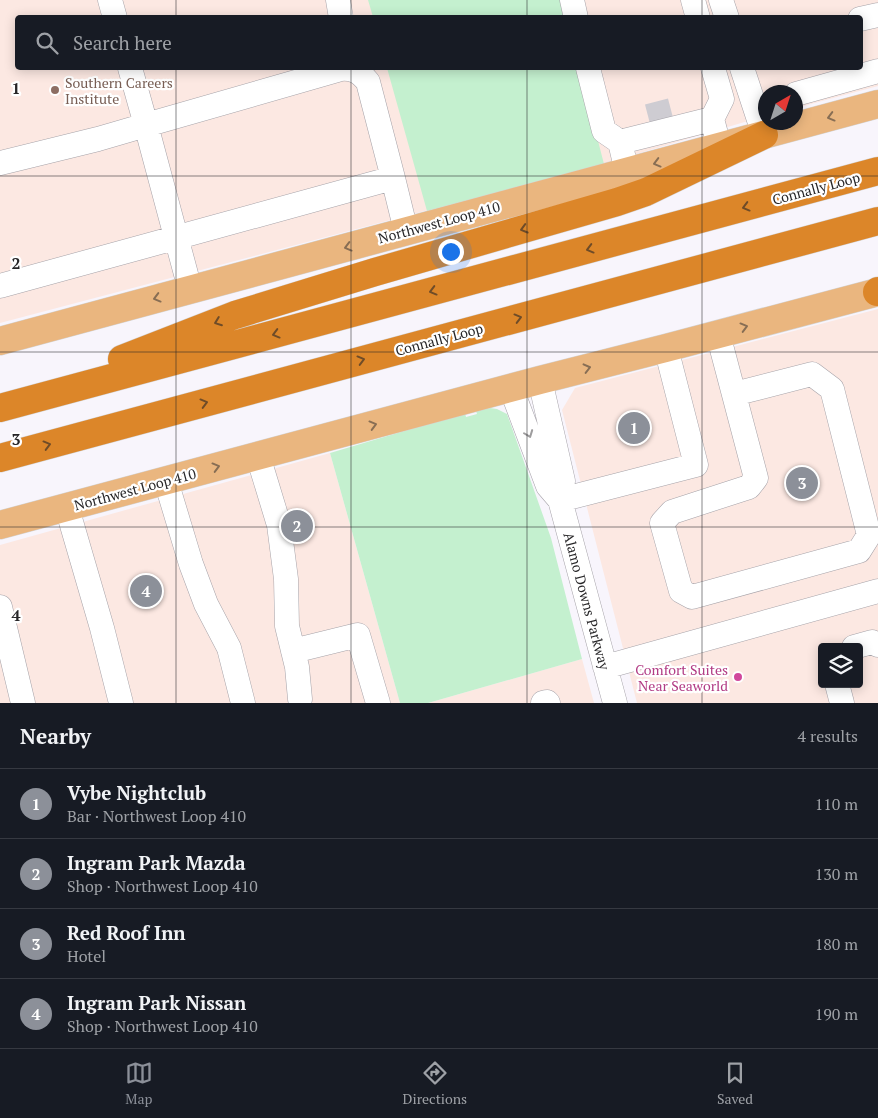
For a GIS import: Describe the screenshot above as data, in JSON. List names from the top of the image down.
{
  "streets": {
    "highway": ["Connally Loop"],
    "main road": ["Northwest Loop 410"],
    "street": ["Alamo Downs Parkway"]
  },
  "crossings": [
    ["Northwest Loop 410", "Alamo Downs Parkway"]
  ],
  "places": ["Southern Careers Institute", "Comfort Suites Near Seaworld"],
  "north": "top right",
  "page": {
    "search": "Search here",
    "pins": [
      "1",
      "3",
      "2",
      "4"
    ],
    "heading": ["Nearby", "4 results"],
    "list": [
      {
        "mark": "1",
        "name": "Vybe Nightclub",
        "note": "Bar · Northwest Loop 410",
        "value": "110 m"
      },
      {
        "mark": "2",
        "name": "Ingram Park Mazda",
        "note": "Shop · Northwest Loop 410",
        "value": "130 m"
      },
      {
        "mark": "3",
        "name": "Red Roof Inn",
        "note": "Hotel",
        "value": "180 m"
      },
      {
        "mark": "4",
        "name": "Ingram Park Nissan",
        "note": "Shop · Northwest Loop 410",
        "value": "190 m"
      }
    ],
    "nav": ["Map", "Directions", "Saved"]
  },
  "grid": {
    "rows": [
      "1",
      "2",
      "3",
      "4"
    ]
  }
}
